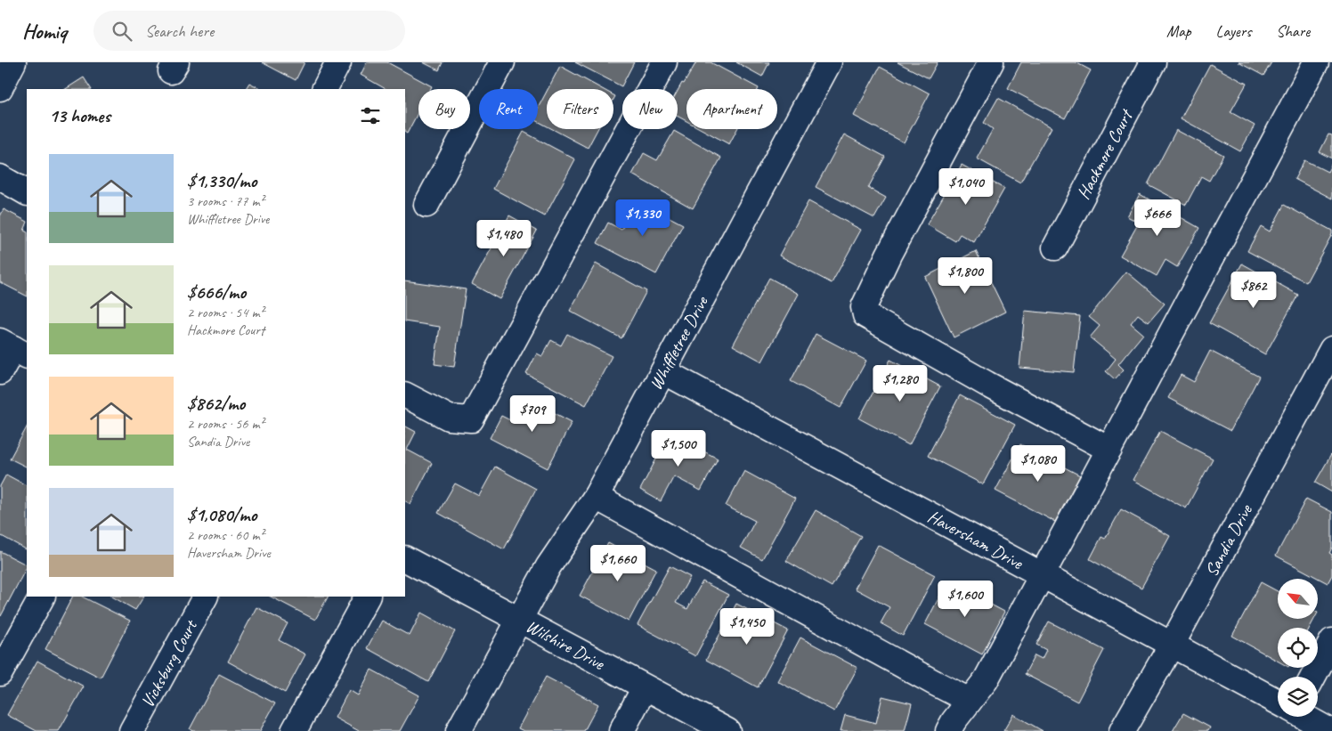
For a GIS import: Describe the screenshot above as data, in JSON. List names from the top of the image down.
{
  "streets": {
    "street": [
      "Hackmore Court",
      "Whiffletree Drive",
      "Haversham Drive",
      "Sandia Drive",
      "Wilshire Drive",
      "Vicksburg Court"
    ]
  },
  "crossings": [
    ["Whiffletree Drive", "Haversham Drive"],
    ["Whiffletree Drive", "Wilshire Drive"],
    ["Haversham Drive", "Sandia Drive"]
  ],
  "north": "top left",
  "page": {
    "header": "Homiq",
    "search": "Search here",
    "nav": ["Map", "Layers", "Share"],
    "chip": [
      "Buy",
      "Rent",
      "Filters",
      "New",
      "Apartment"
    ],
    "heading": "13 homes",
    "list": [
      {
        "name": "$1,330/mo",
        "note": "3 rooms · 77 m² · Whiffletree Drive"
      },
      {
        "name": "$666/mo",
        "note": "2 rooms · 54 m² · Hackmore Court"
      },
      {
        "name": "$862/mo",
        "note": "2 rooms · 56 m² · Sandia Drive"
      },
      {
        "name": "$1,080/mo",
        "note": "2 rooms · 60 m² · Haversham Drive"
      }
    ],
    "price": [
      "$1,040",
      "$1,330",
      "$666",
      "$1,480",
      "$1,800",
      "$862",
      "$1,280",
      "$709",
      "$1,500",
      "$1,080",
      "$1,660",
      "$1,600",
      "$1,450"
    ]
  }
}
